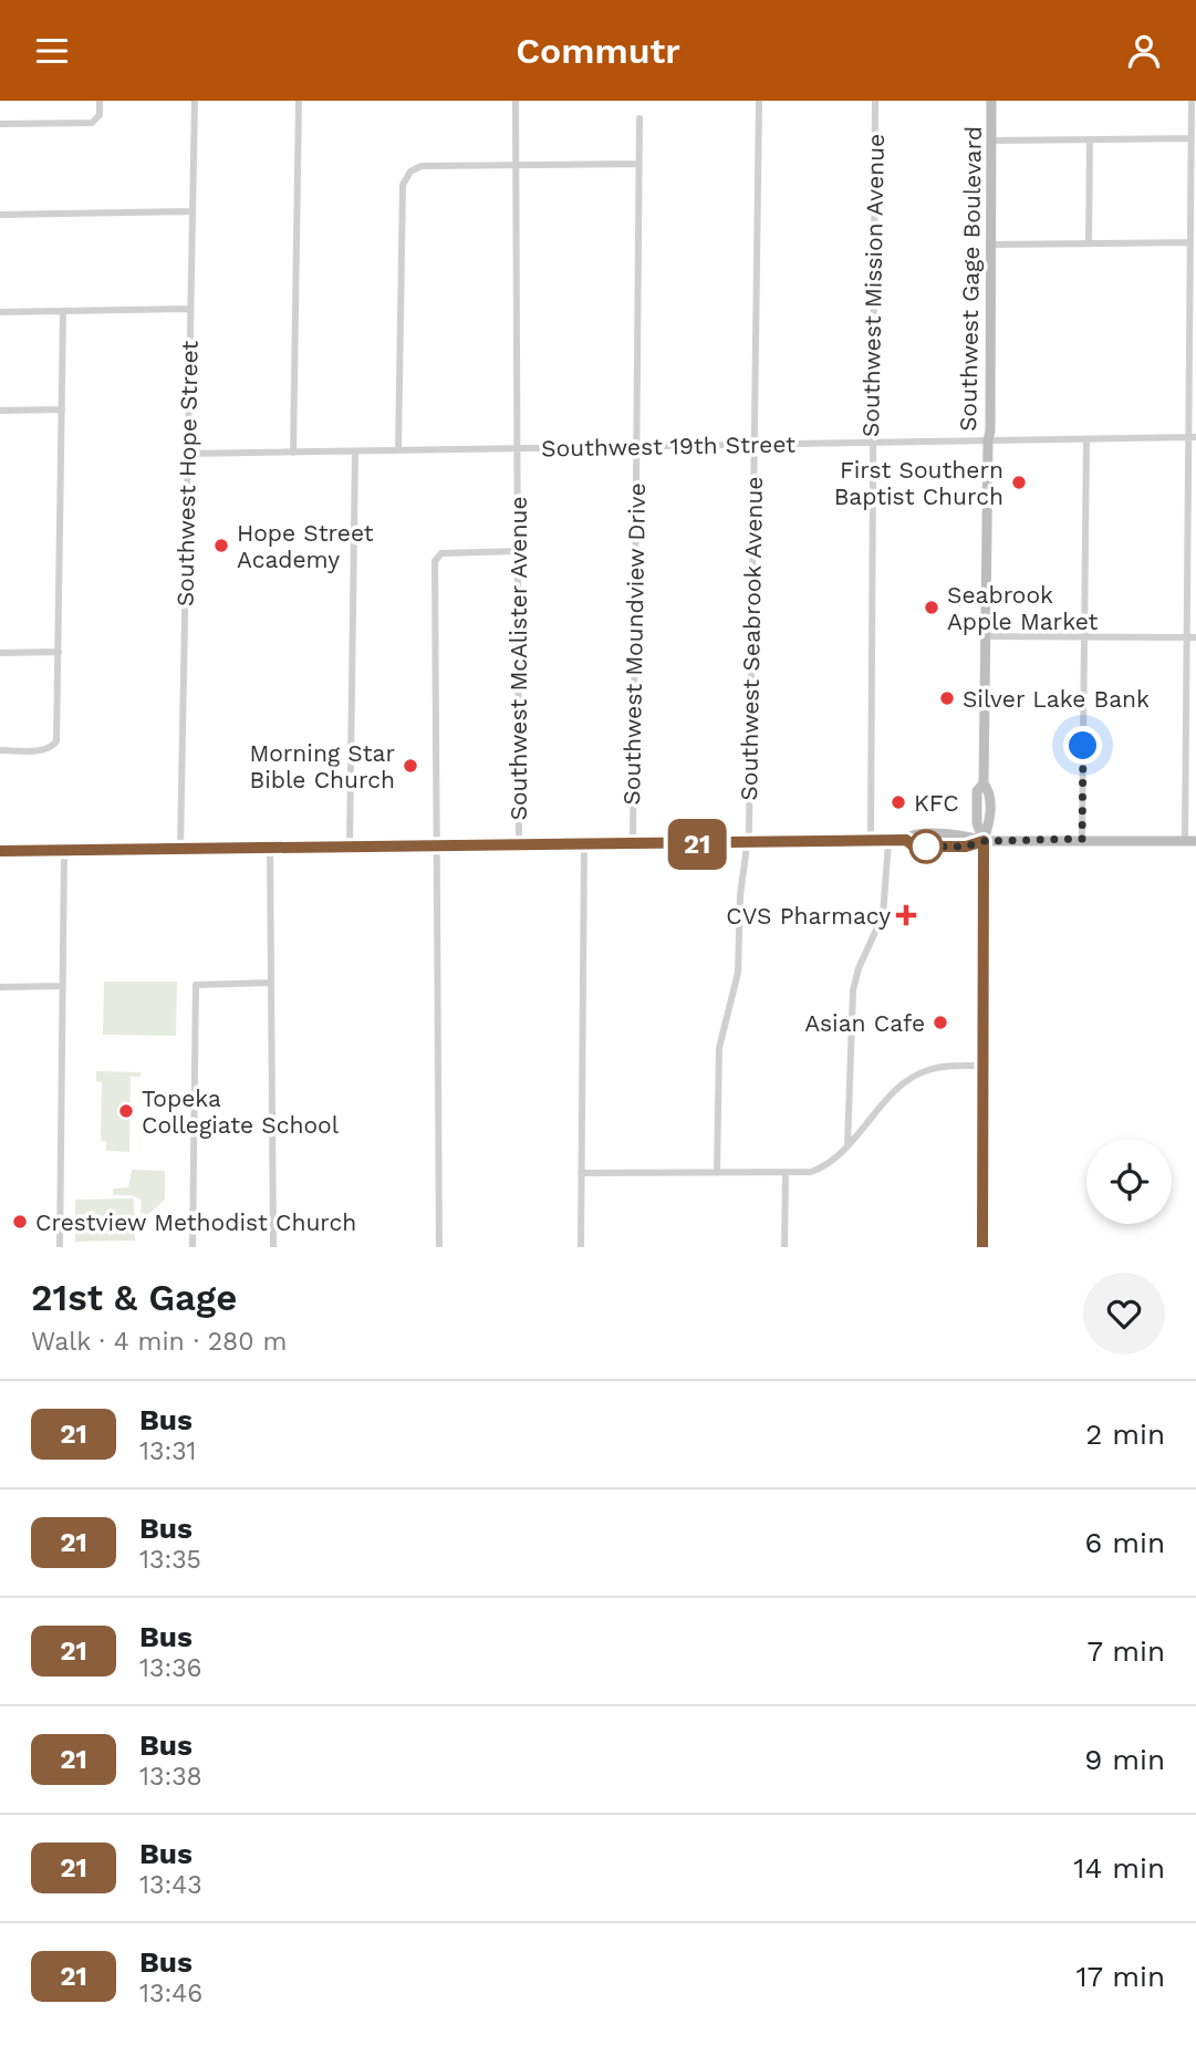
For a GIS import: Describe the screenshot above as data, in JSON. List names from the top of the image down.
{
  "streets": {
    "main road": ["Southwest Gage Boulevard"],
    "street": [
      "Southwest Mission Avenue",
      "Southwest 19th Street",
      "Southwest Hope Street",
      "Southwest Seabrook Avenue",
      "Southwest Moundview Drive",
      "Southwest McAlister Avenue"
    ]
  },
  "crossings": [
    ["Southwest Gage Boulevard", "Southwest 19th Street"],
    ["Southwest Mission Avenue", "Southwest 19th Street"],
    ["Southwest 19th Street", "Southwest Hope Street"],
    ["Southwest 19th Street", "Southwest Seabrook Avenue"],
    ["Southwest 19th Street", "Southwest Moundview Drive"],
    ["Southwest 19th Street", "Southwest McAlister Avenue"]
  ],
  "places": {
    "other": [
      "First Southern Baptist Church",
      "Hope Street Academy",
      "Seabrook Apple Market",
      "Silver Lake Bank",
      "Morning Star Bible Church",
      "KFC",
      "Asian Cafe",
      "Topeka Collegiate School",
      "Crestview Methodist Church"
    ],
    "health": ["CVS Pharmacy"]
  },
  "lines": ["bus line 21"],
  "page": {
    "header": "Commutr",
    "on_map": "21",
    "heading": ["21st & Gage", "Walk · 4 min · 280 m"],
    "list": [
      {
        "mark": "21",
        "name": "Bus",
        "note": "13:31",
        "value": "2 min"
      },
      {
        "mark": "21",
        "name": "Bus",
        "note": "13:35",
        "value": "6 min"
      },
      {
        "mark": "21",
        "name": "Bus",
        "note": "13:36",
        "value": "7 min"
      },
      {
        "mark": "21",
        "name": "Bus",
        "note": "13:38",
        "value": "9 min"
      },
      {
        "mark": "21",
        "name": "Bus",
        "note": "13:43",
        "value": "14 min"
      },
      {
        "mark": "21",
        "name": "Bus",
        "note": "13:46",
        "value": "17 min"
      }
    ]
  }
}
